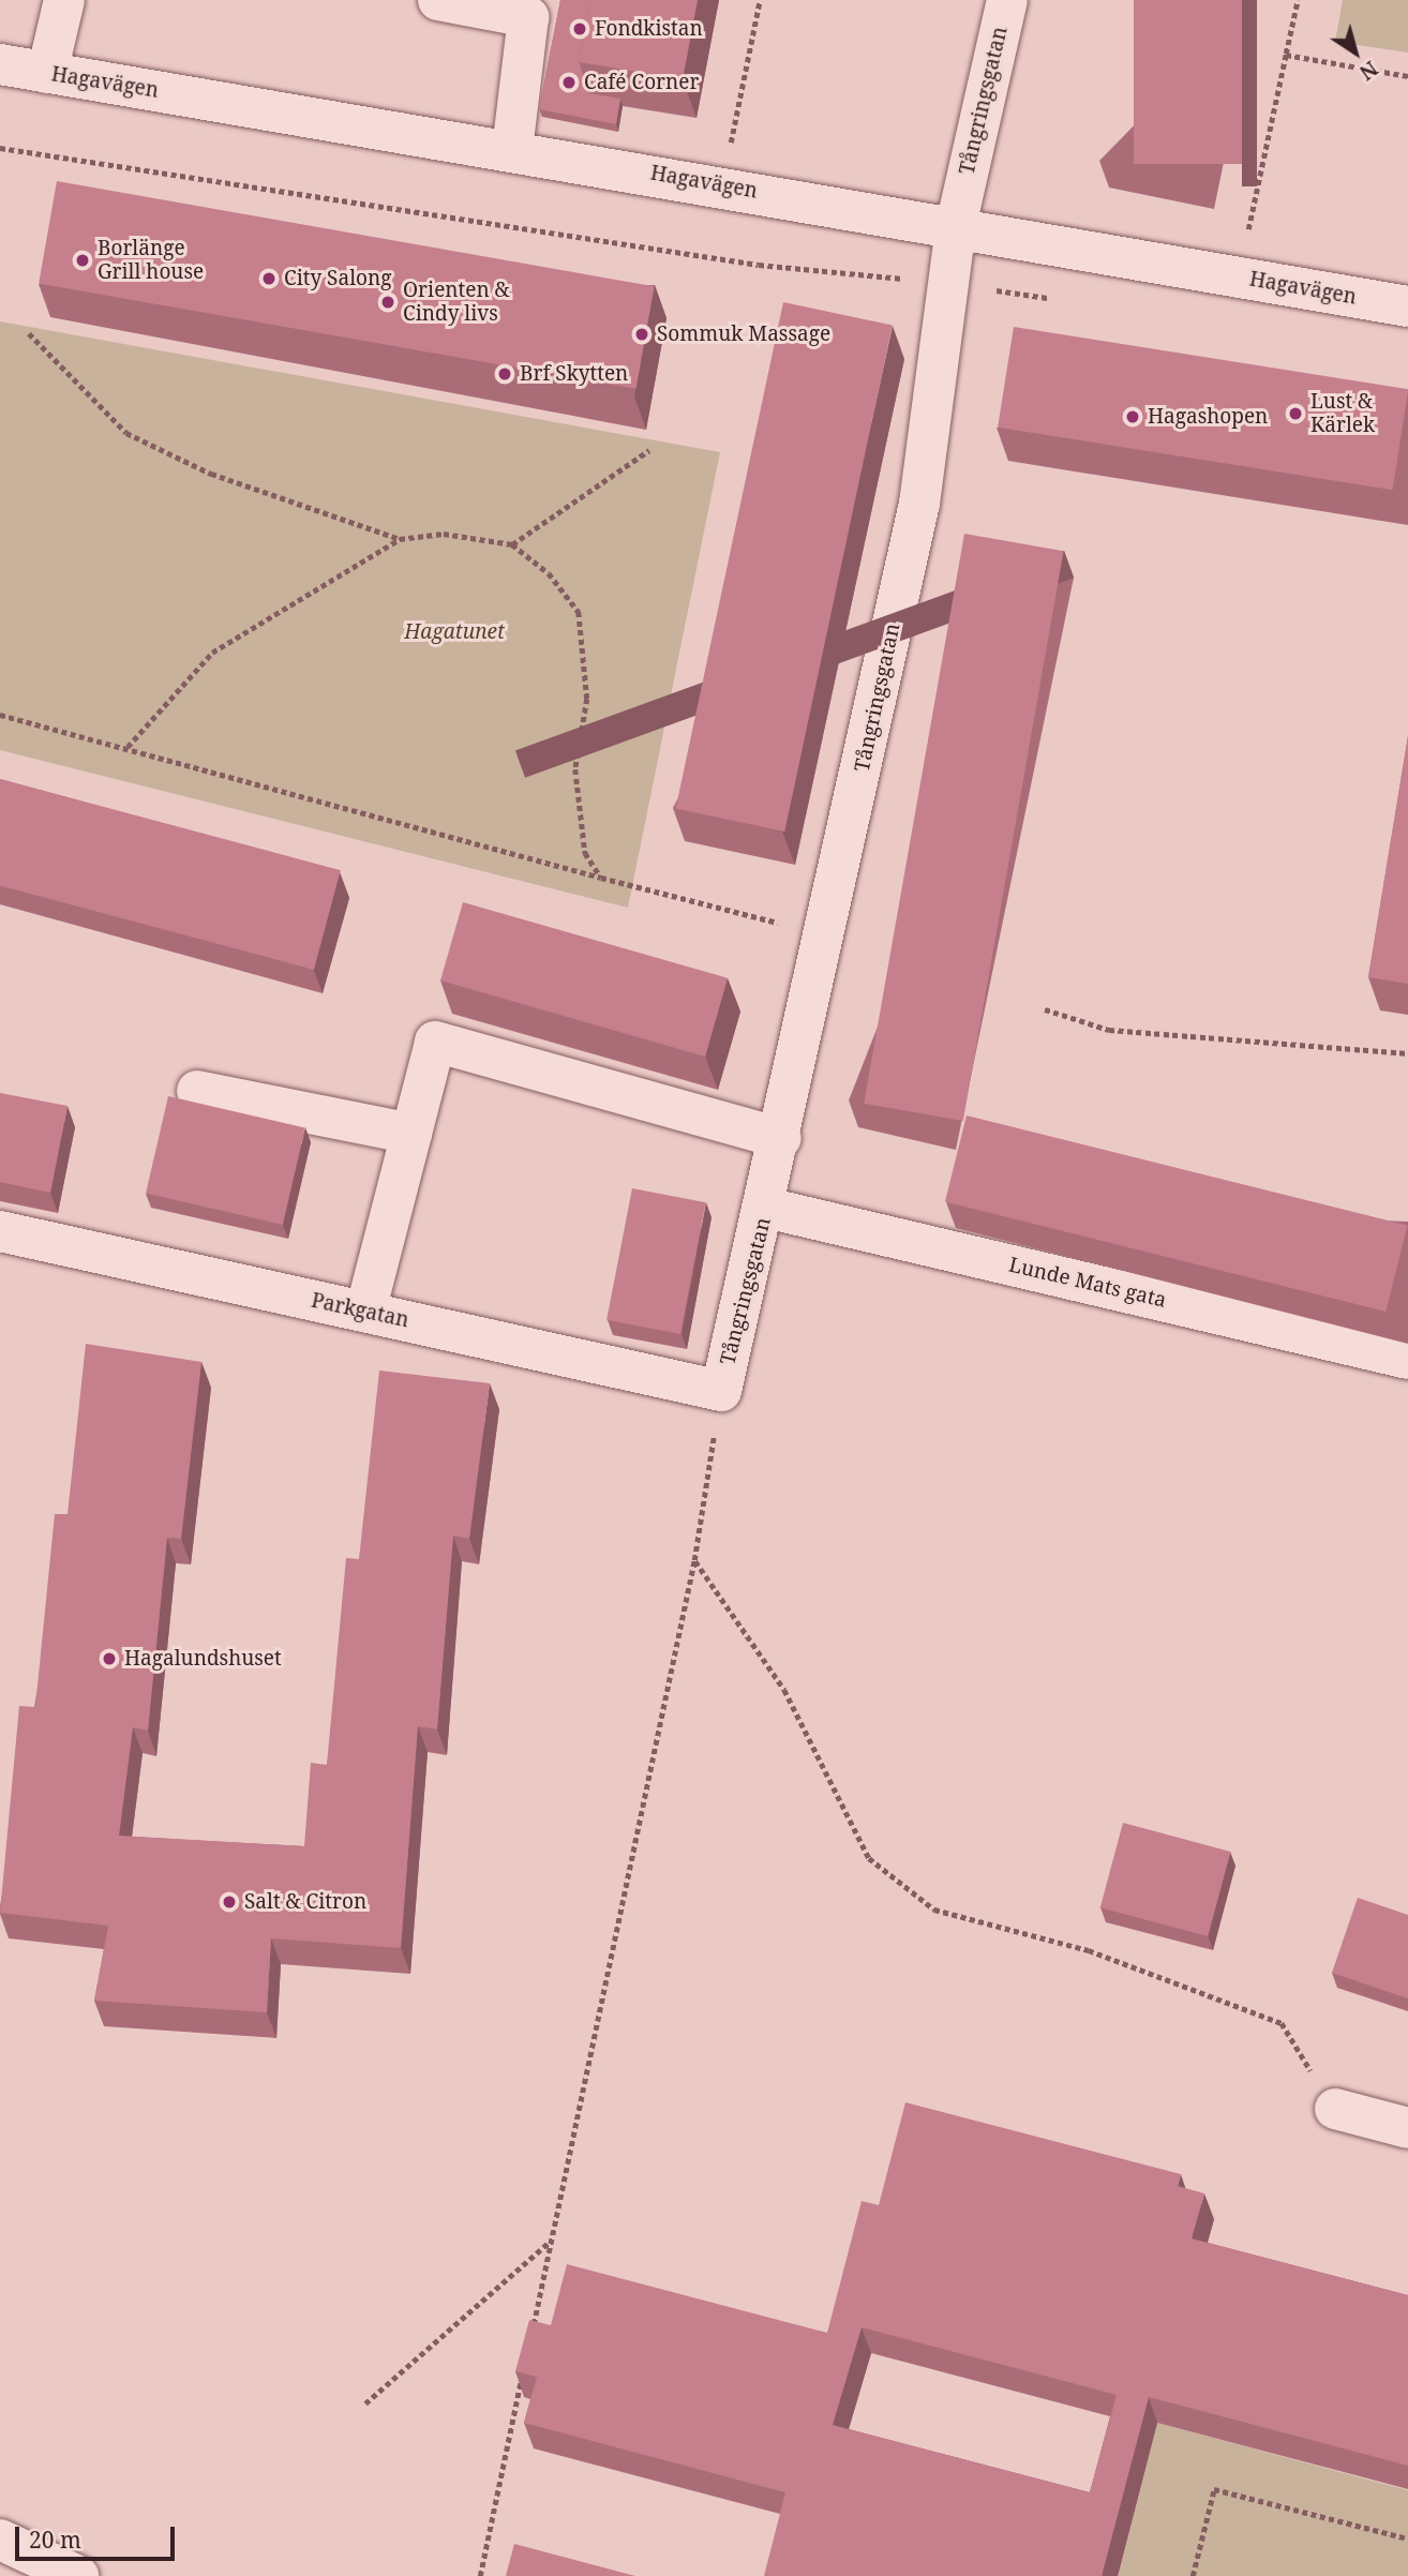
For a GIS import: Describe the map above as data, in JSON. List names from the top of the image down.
{
  "streets": {
    "street": [
      "Hagavägen",
      "Tångringsgatan",
      "Lunde Mats gata",
      "Parkgatan"
    ]
  },
  "crossings": [
    ["Hagavägen", "Tångringsgatan"],
    ["Tångringsgatan", "Lunde Mats gata"],
    ["Tångringsgatan", "Parkgatan"]
  ],
  "parks": ["Hagatunet"],
  "places": [
    "Fondkistan",
    "Café Corner",
    "Borlänge Grill house",
    "City Salong",
    "Orienten & Cindy livs",
    "Sommuk Massage",
    "Brf Skytten",
    "Lust & Kärlek",
    "Hagashopen",
    "Hagalundshuset",
    "Salt & Citron"
  ],
  "scale_bar": "20 m",
  "north": "bottom right"
}
